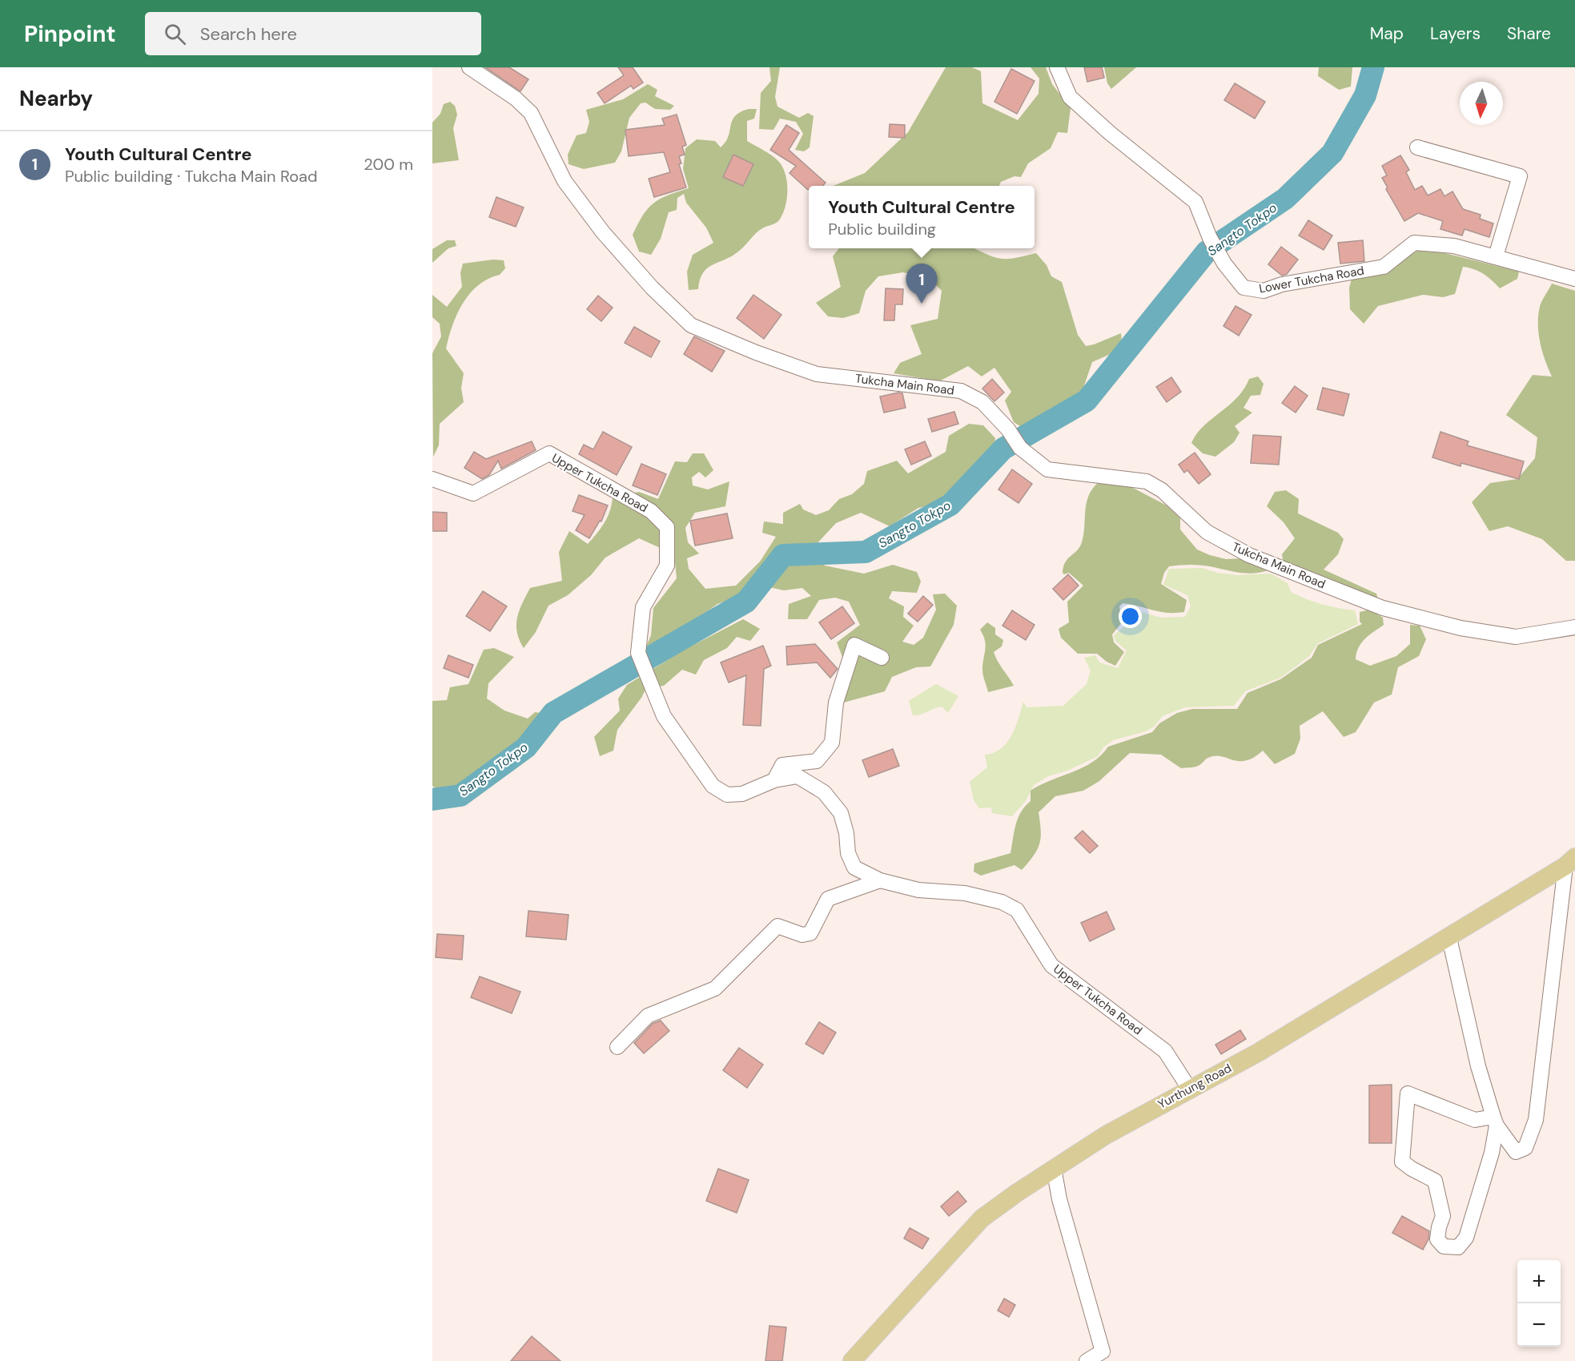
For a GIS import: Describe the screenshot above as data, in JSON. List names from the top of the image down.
{
  "streets": {
    "main road": ["Yurthung Road"],
    "street": ["Lower Tukcha Road", "Tukcha Main Road", "Upper Tukcha Road"]
  },
  "crossings": [
    ["Upper Tukcha Road", "Yurthung Road"]
  ],
  "water": ["Sangto Tokpo"],
  "north": "bottom",
  "page": {
    "header": "Pinpoint",
    "search": "Search here",
    "nav": ["Map", "Layers", "Share"],
    "heading": "Nearby",
    "list": [
      {
        "mark": "1",
        "name": "Youth Cultural Centre",
        "note": "Public building · Tukcha Main Road",
        "value": "200 m"
      }
    ],
    "popup": ["Youth Cultural Centre", "Public building"],
    "pins": "1",
    "map_buttons": ["+", "−"]
  }
}
